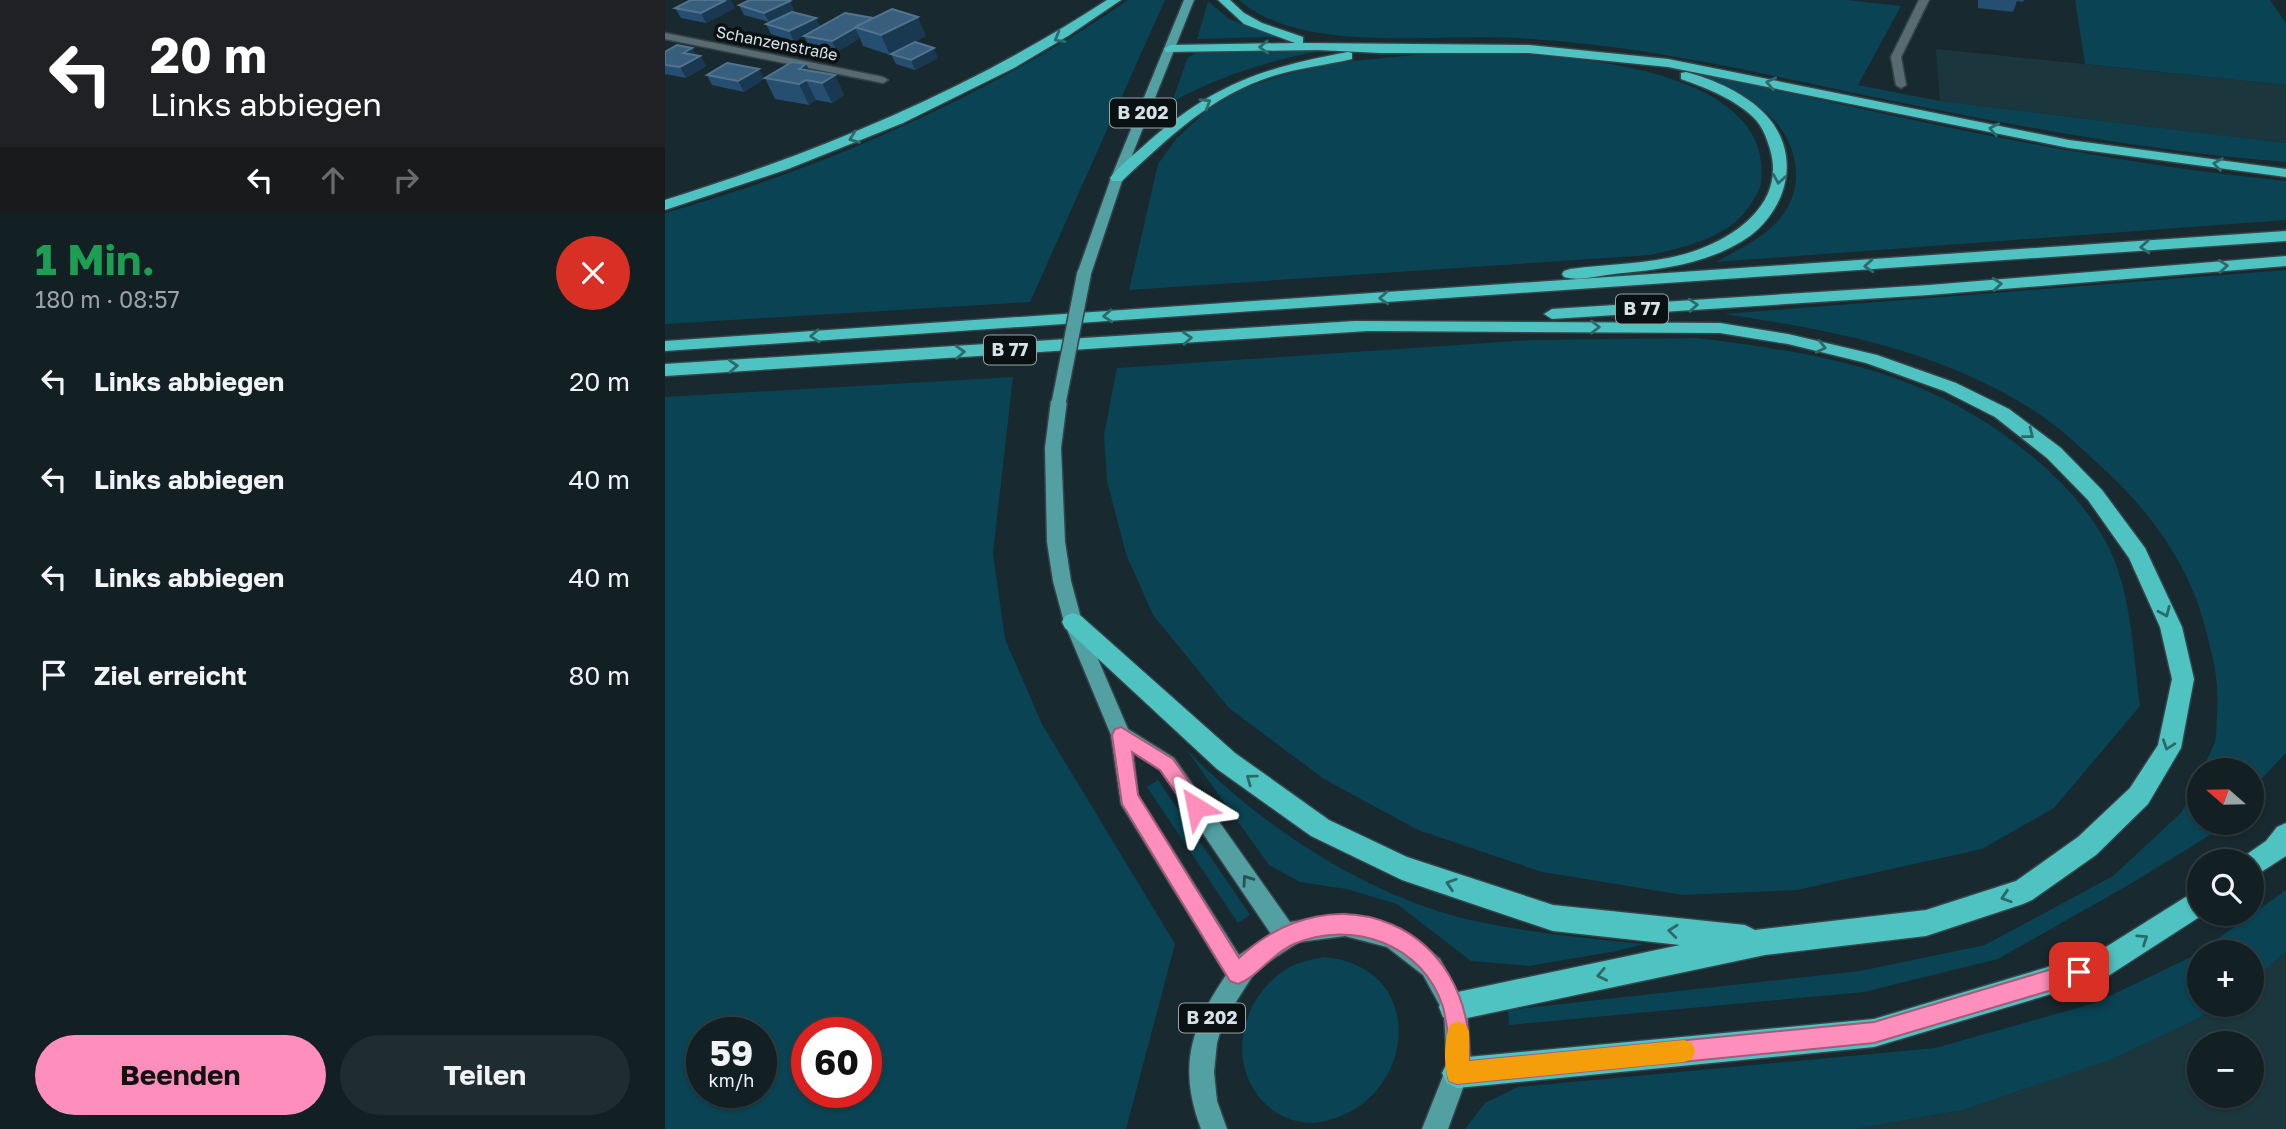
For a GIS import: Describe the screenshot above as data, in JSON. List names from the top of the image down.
{
  "streets": {
    "highway": ["B 77"],
    "main road": ["B 202"],
    "street": ["Schanzenstraße"]
  },
  "north": "left",
  "page": {
    "turn": ["20 m", "Links abbiegen"],
    "heading": ["1 Min.", "180 m · 08:57"],
    "list": [
      {
        "name": "Links abbiegen",
        "value": "20 m"
      },
      {
        "name": "Links abbiegen",
        "value": "40 m"
      },
      {
        "name": "Links abbiegen",
        "value": "40 m"
      },
      {
        "name": "Ziel erreicht",
        "value": "80 m"
      }
    ],
    "map_buttons": ["+", "−"],
    "speed": "59 km/h",
    "limit": "60",
    "buttons": ["Beenden", "Teilen"]
  }
}
